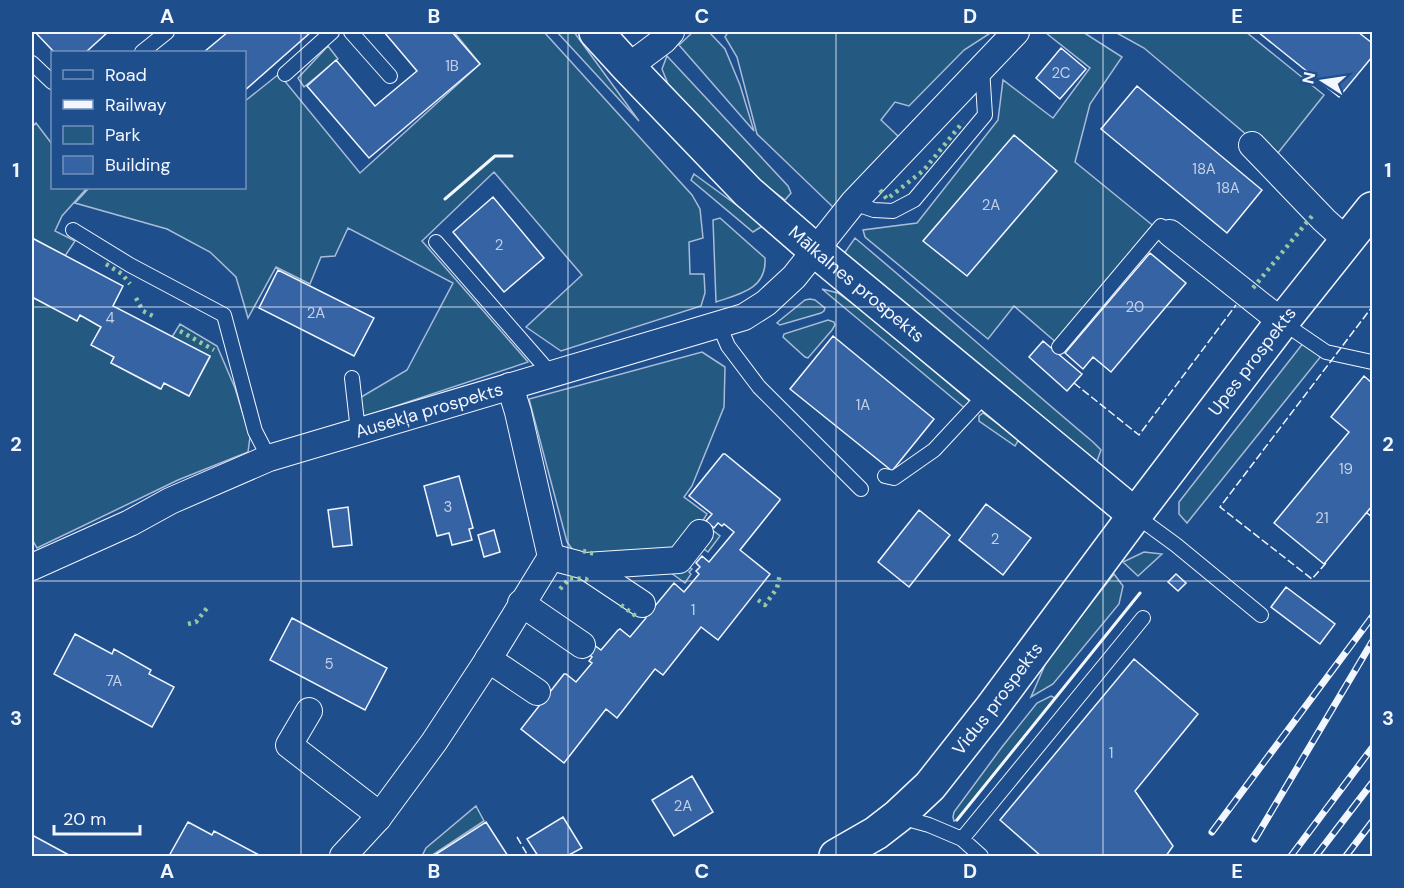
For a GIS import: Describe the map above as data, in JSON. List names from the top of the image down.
{
  "streets": {
    "main road": ["Mālkalnes prospekts", "Upes prospekts", "Vidus prospekts"],
    "street": ["Ausekļa prospekts"]
  },
  "crossings": [
    ["Mālkalnes prospekts", "Upes prospekts"],
    ["Mālkalnes prospekts", "Ausekļa prospekts"],
    ["Mālkalnes prospekts", "Vidus prospekts"],
    ["Upes prospekts", "Vidus prospekts"]
  ],
  "house_numbers": [
    "1B",
    "2C",
    "18A",
    "18A",
    "2A",
    "2",
    "20",
    "2A",
    "4",
    "1A",
    "19",
    "3",
    "21",
    "2",
    "1",
    "5",
    "7A",
    "1",
    "2A"
  ],
  "legend": [
    "Road",
    "Railway",
    "Park",
    "Building"
  ],
  "scale_bar": "20 m",
  "north": "left",
  "grid": {
    "columns": [
      "A",
      "B",
      "C",
      "D",
      "E"
    ],
    "rows": ["1", "2", "3"]
  }
}
